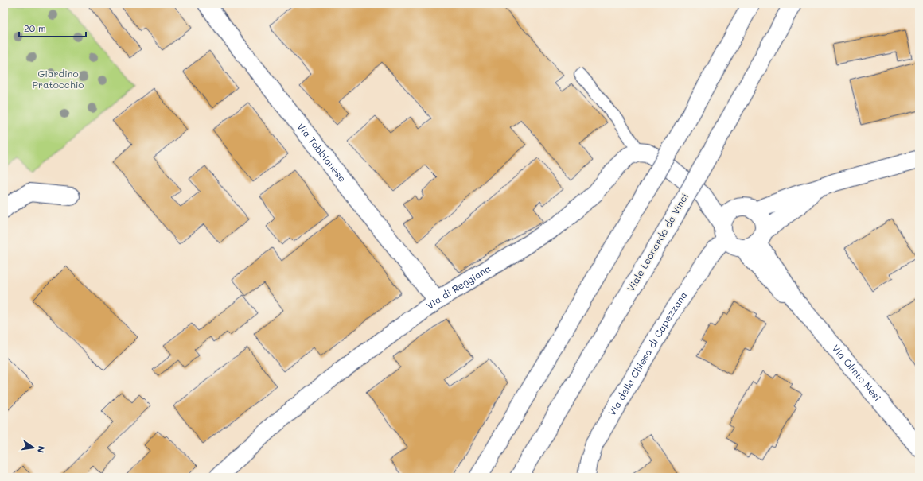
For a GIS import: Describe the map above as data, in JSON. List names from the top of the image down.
{
  "streets": {
    "main road": [
      "Via Tobbianese",
      "Viale Leonardo da Vinci",
      "Via di Reggiana",
      "Via della Chiesa di Capezzana",
      "Via Olinto Nesi"
    ]
  },
  "crossings": [
    ["Via Tobbianese", "Via di Reggiana"],
    ["Via della Chiesa di Capezzana", "Via Olinto Nesi"]
  ],
  "parks": ["Giardino Pratocchio"],
  "scale_bar": "20 m",
  "north": "right"
}
